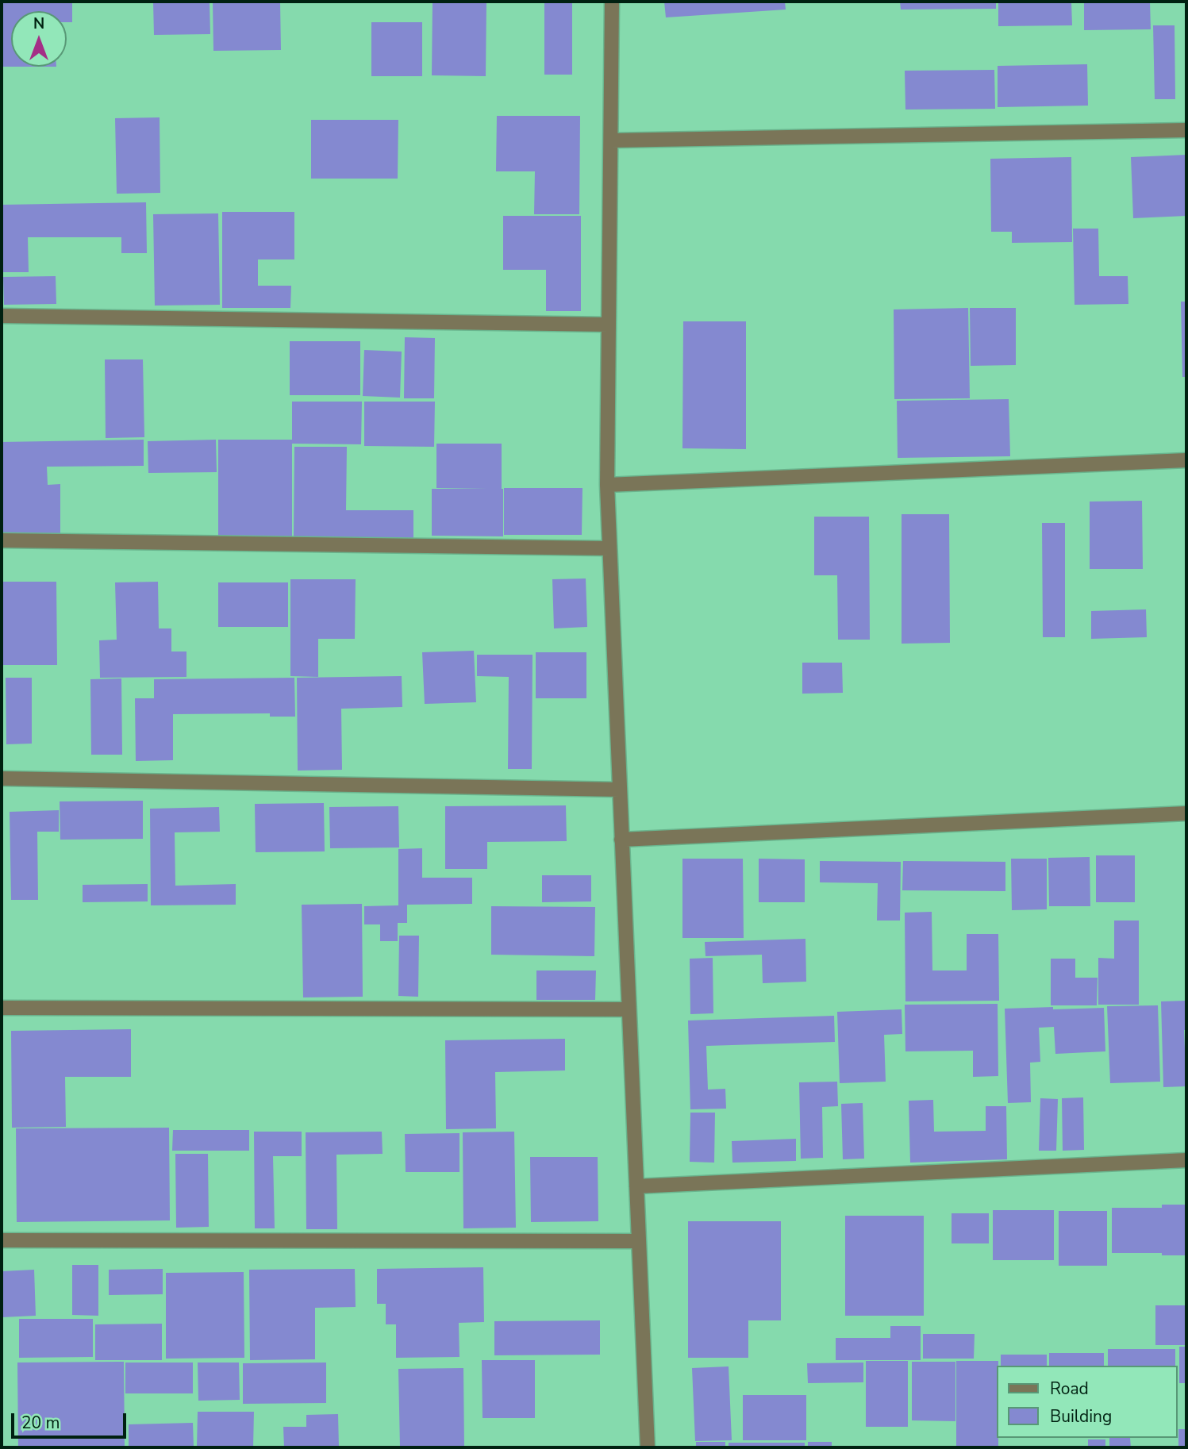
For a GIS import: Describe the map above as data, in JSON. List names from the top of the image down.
{
  "legend": ["Road", "Building"],
  "scale_bar": "20 m",
  "north": "top"
}
